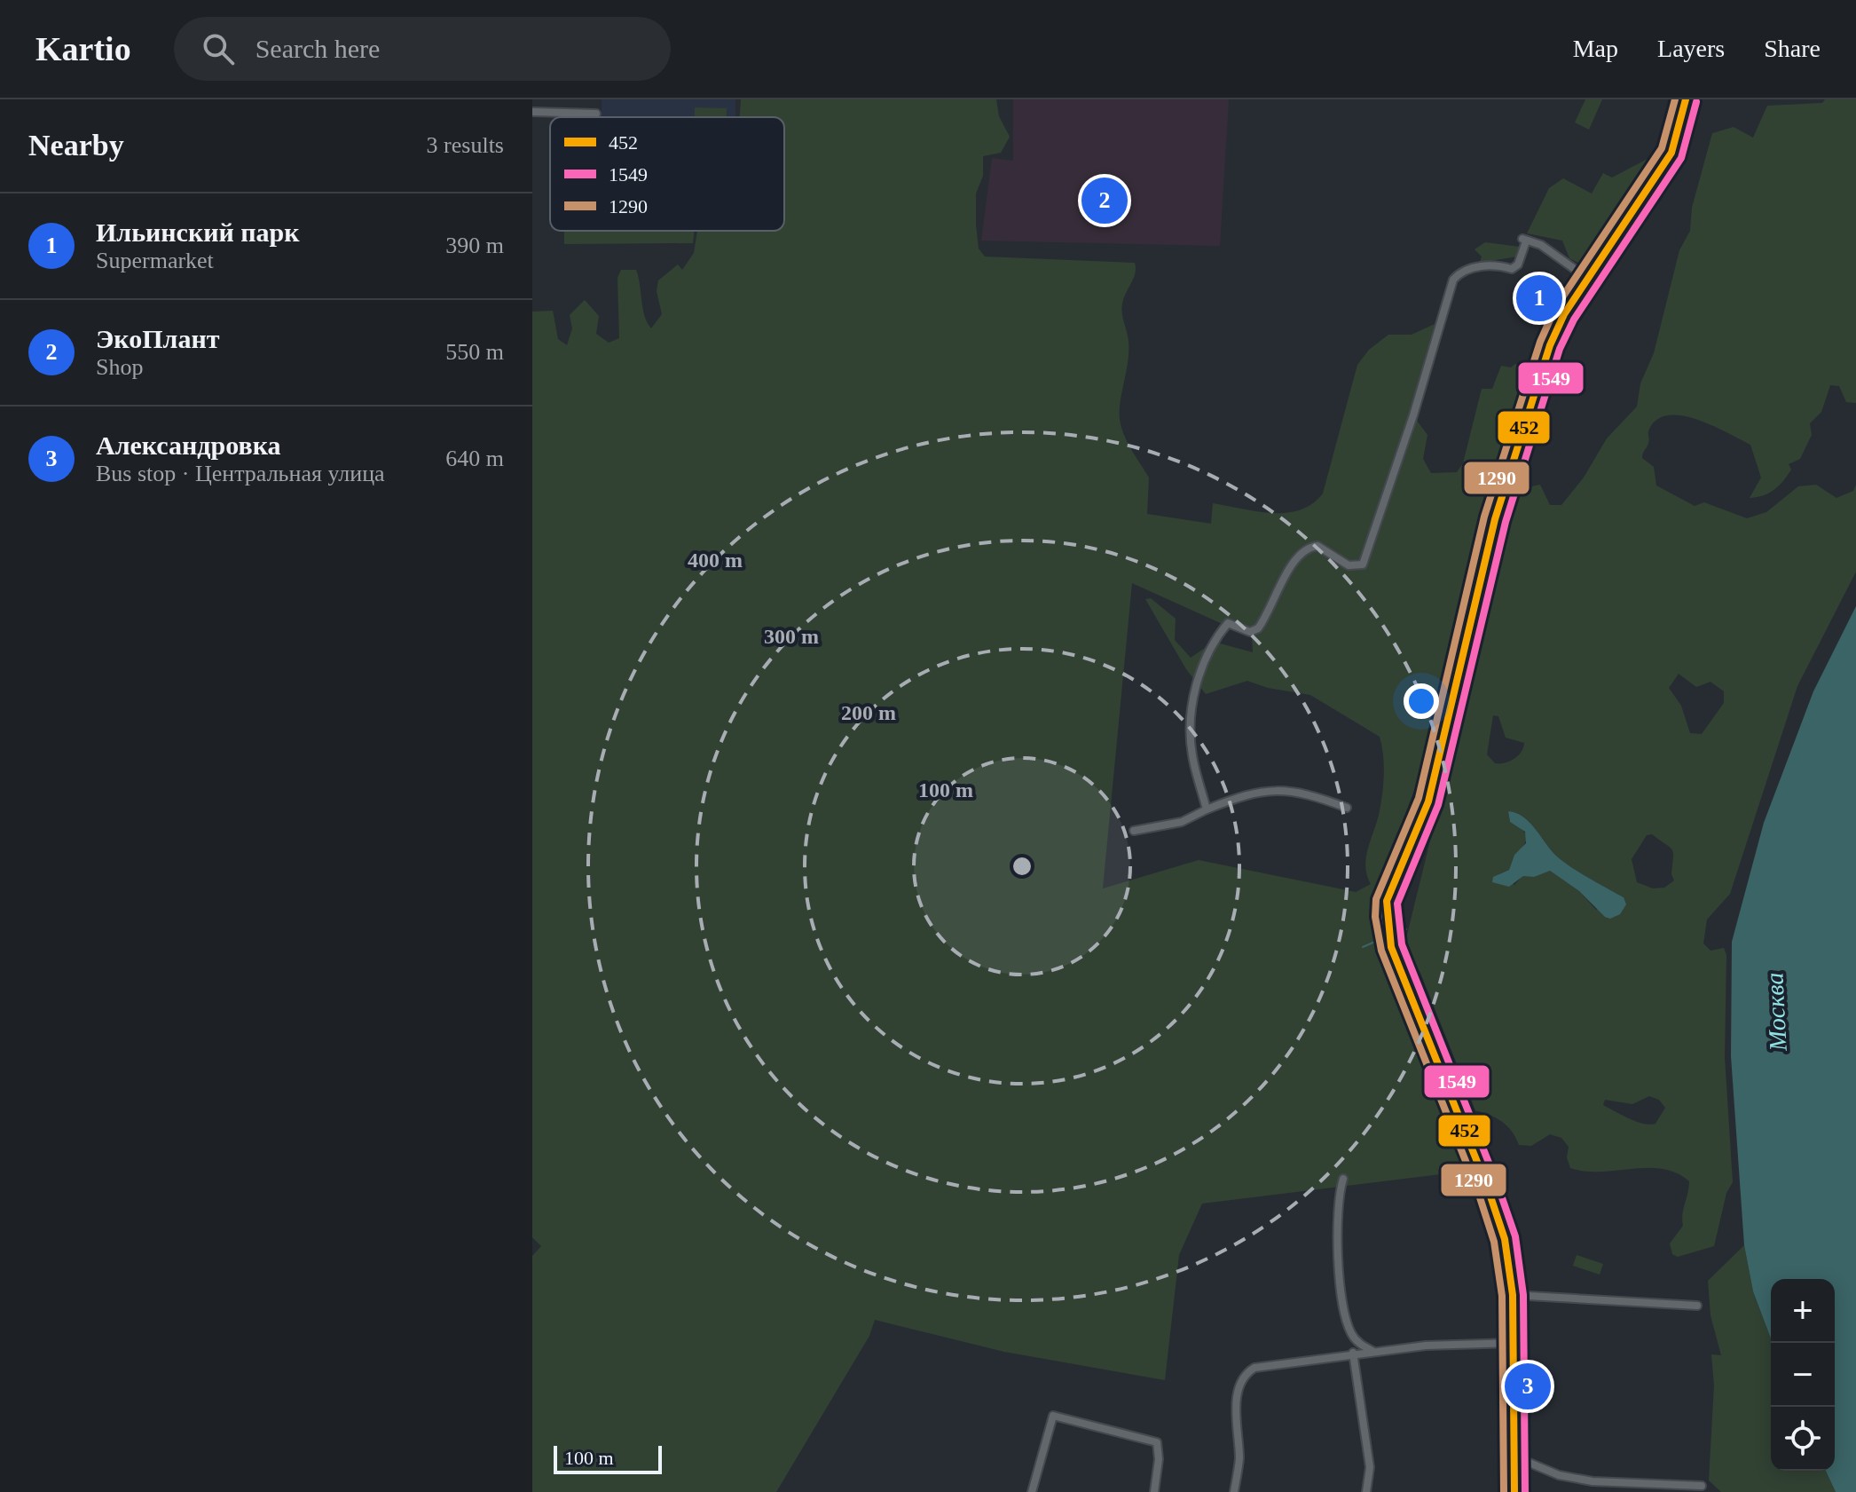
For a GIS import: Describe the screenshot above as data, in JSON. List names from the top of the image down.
{
  "water": ["Москва"],
  "lines": ["transit line 452", "transit line 1290", "transit line 1549"],
  "legend": ["452", "1549", "1290"],
  "scale_bar": "100 m",
  "page": {
    "header": "Kartio",
    "search": "Search here",
    "nav": ["Map", "Layers", "Share"],
    "heading": ["Nearby", "3 results"],
    "pins": ["2", "1", "3"],
    "list": [
      {
        "mark": "1",
        "name": "Ильинский парк",
        "note": "Supermarket",
        "value": "390 m"
      },
      {
        "mark": "2",
        "name": "ЭкоПлант",
        "note": "Shop",
        "value": "550 m"
      },
      {
        "mark": "3",
        "name": "Александровка",
        "note": "Bus stop · Центральная улица",
        "value": "640 m"
      }
    ],
    "map_buttons": ["+", "−"],
    "scale": "100 m"
  },
  "rings": [
    "400 m",
    "300 m",
    "200 m",
    "100 m"
  ]
}
